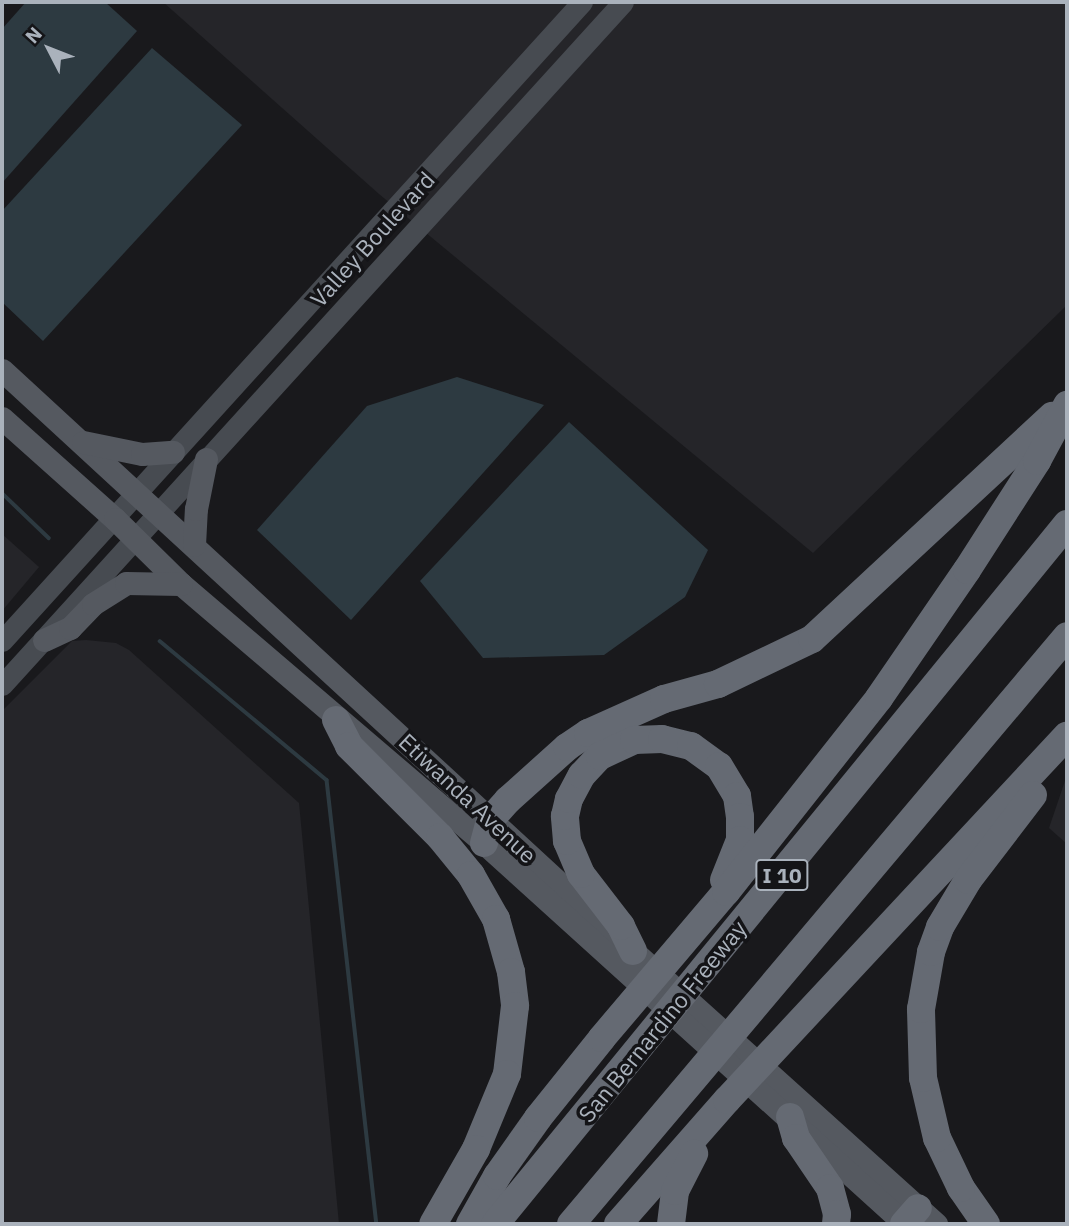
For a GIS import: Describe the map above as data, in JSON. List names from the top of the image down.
{
  "streets": {
    "highway": ["I 10", "San Bernardino Freeway"],
    "main road": ["Valley Boulevard", "Etiwanda Avenue"]
  },
  "crossings": [
    ["Valley Boulevard", "Etiwanda Avenue"]
  ],
  "north": "top left"
}
